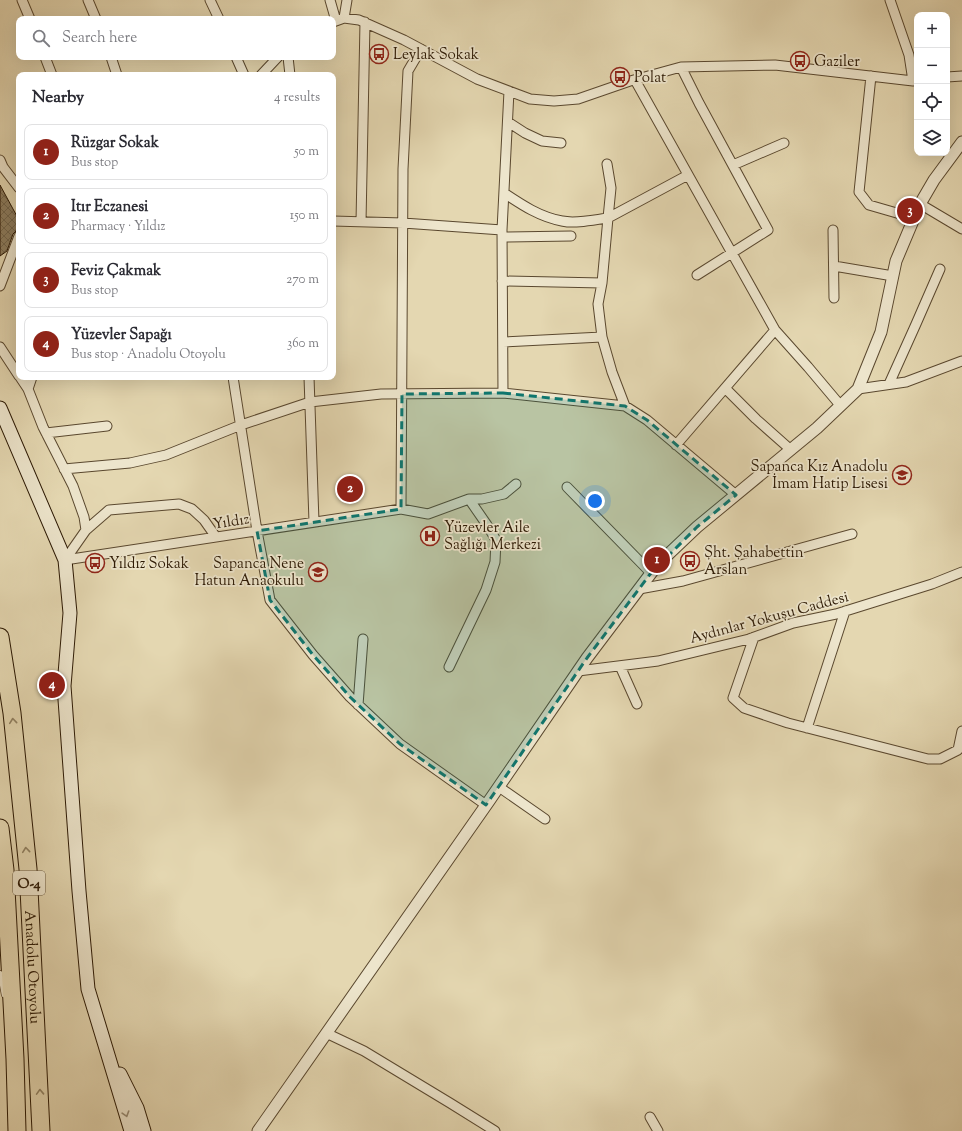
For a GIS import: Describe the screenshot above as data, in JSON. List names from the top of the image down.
{
  "streets": {
    "highway": ["O-4", "Anadolu Otoyolu"],
    "street": ["Yıldız", "Aydınlar Yokuşu Caddesi"]
  },
  "places": {
    "bus stop": [
      "Leylak Sokak",
      "Gaziler",
      "Polat",
      "Şht. Şahabettin Arslan",
      "Yıldız Sokak"
    ],
    "school or university": ["Sapanca Kız Anadolu İmam Hatip Lisesi", "Sapanca Nene Hatun Anaokulu"],
    "hospital": ["Yüzevler Aile Sağlığı Merkezi"]
  },
  "page": {
    "map_buttons": ["+", "−"],
    "search": "Search here",
    "heading": ["Nearby", "4 results"],
    "list": [
      {
        "mark": "1",
        "name": "Rüzgar Sokak",
        "note": "Bus stop",
        "value": "50 m"
      },
      {
        "mark": "2",
        "name": "Itır Eczanesi",
        "note": "Pharmacy · Yıldız",
        "value": "150 m"
      },
      {
        "mark": "3",
        "name": "Feviz Çakmak",
        "note": "Bus stop",
        "value": "270 m"
      },
      {
        "mark": "4",
        "name": "Yüzevler Sapağı",
        "note": "Bus stop · Anadolu Otoyolu",
        "value": "360 m"
      }
    ],
    "pins": [
      "3",
      "2",
      "1",
      "4"
    ]
  }
}
